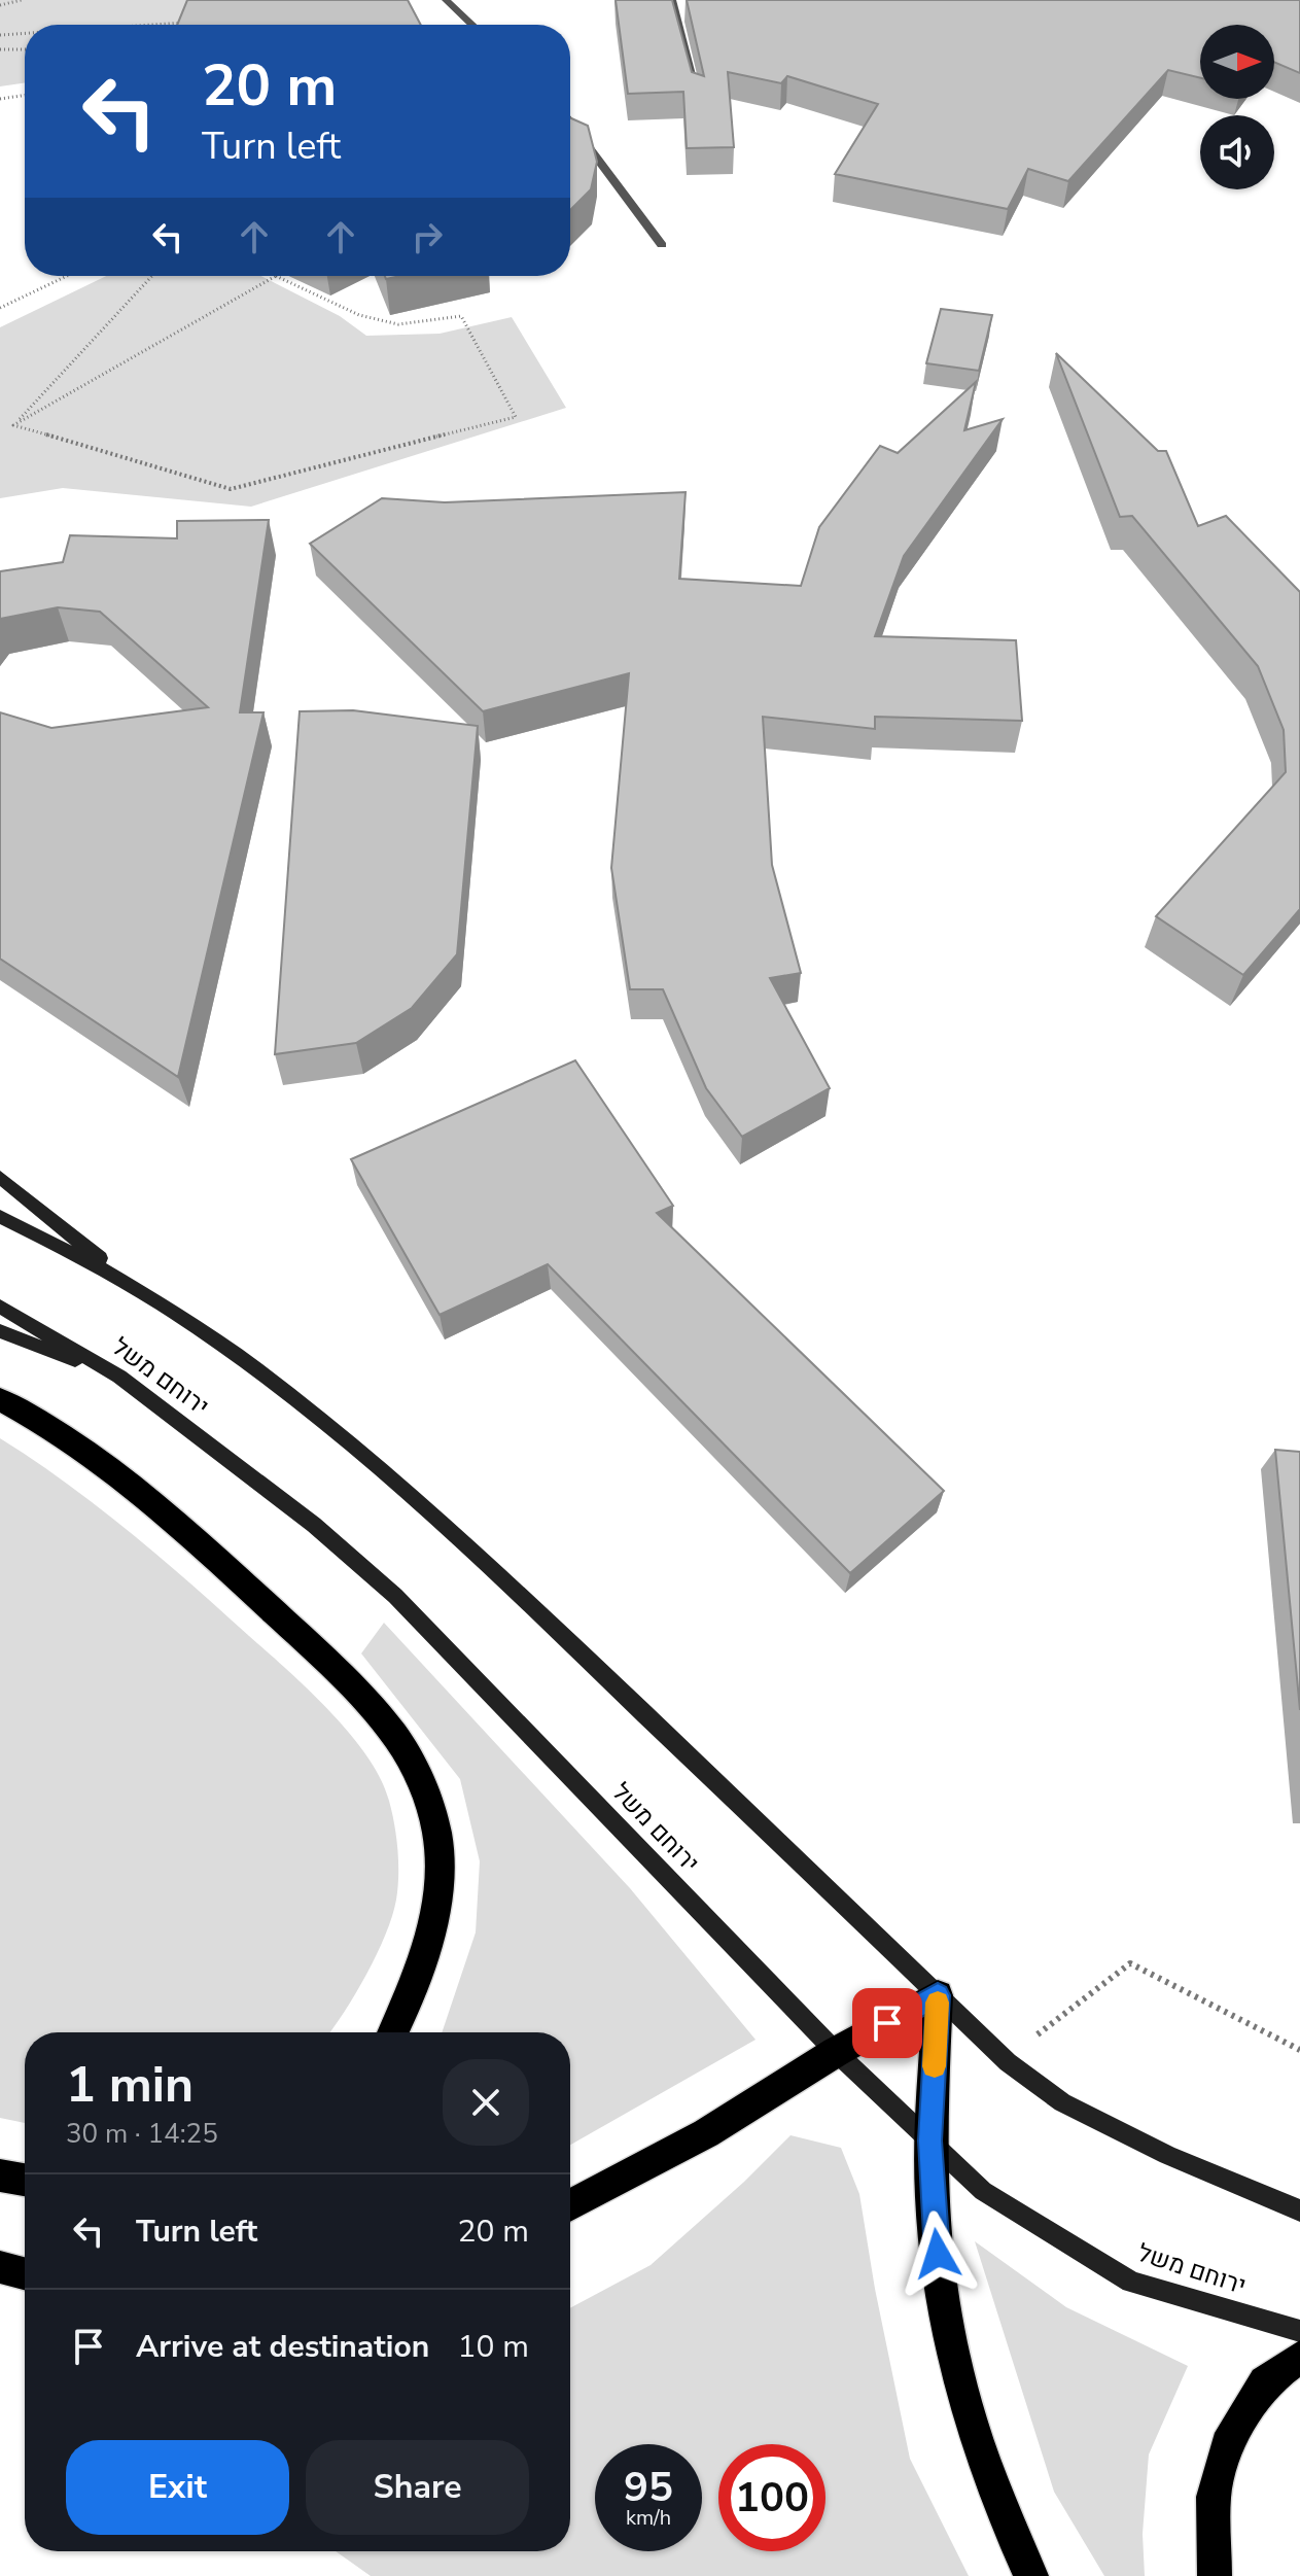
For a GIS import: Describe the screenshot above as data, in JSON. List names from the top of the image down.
{
  "streets": {
    "street": ["ירוחם משל"]
  },
  "north": "right",
  "page": {
    "turn": ["20 m", "Turn left"],
    "heading": ["1 min", "30 m · 14:25"],
    "list": [
      {
        "name": "Turn left",
        "value": "20 m"
      },
      {
        "name": "Arrive at destination",
        "value": "10 m"
      }
    ],
    "buttons": ["Exit", "Share"],
    "speed": "95 km/h",
    "limit": "100"
  }
}
